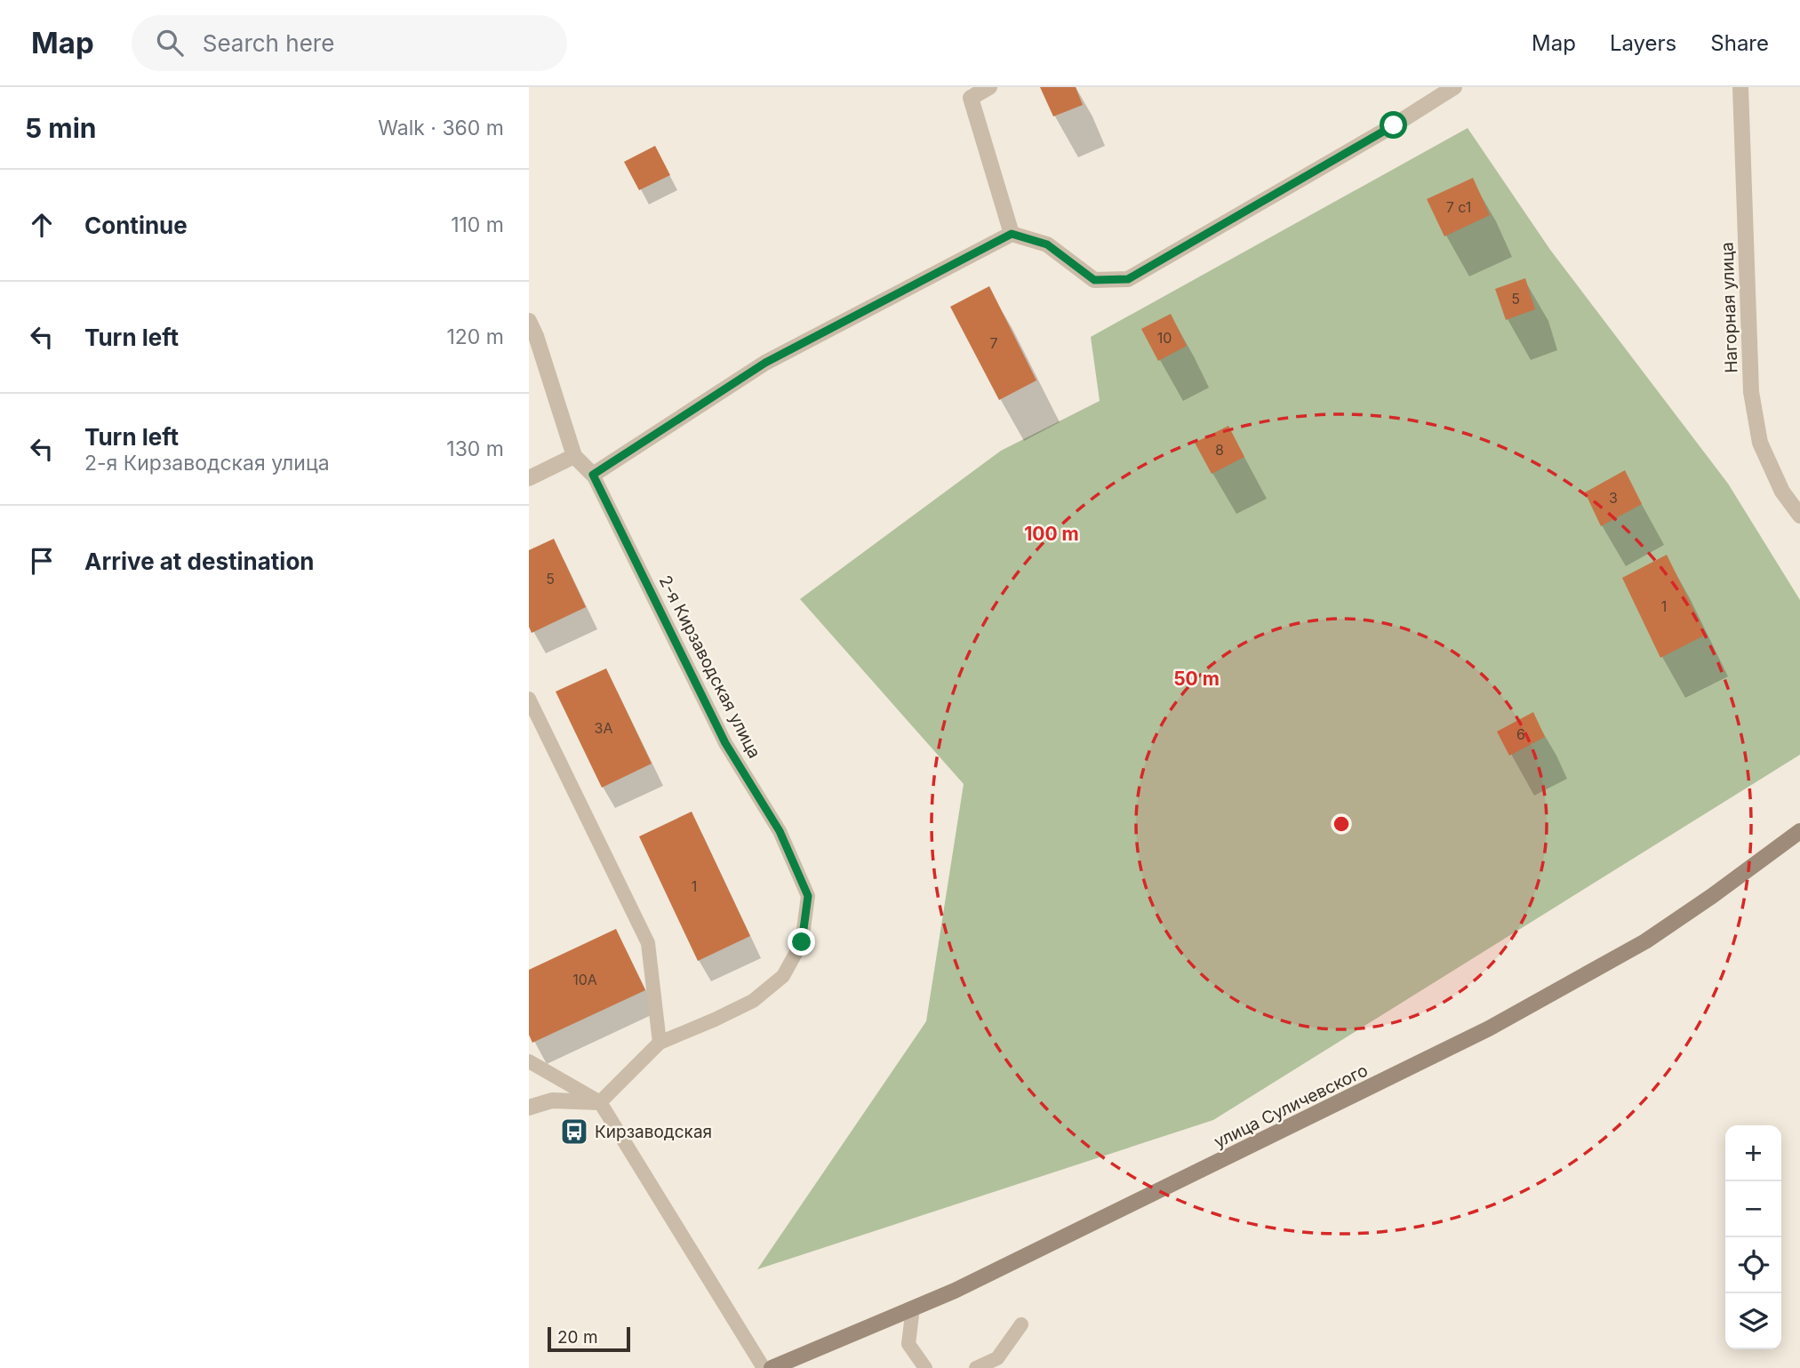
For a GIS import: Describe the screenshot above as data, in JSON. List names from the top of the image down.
{
  "streets": {
    "street": ["Нагорная улица", "улица Суличевского"],
    "lane": ["2-я Кирзаводская улица"]
  },
  "places": {
    "bus stop": ["Кирзаводская"]
  },
  "house_numbers": [
    "7 с1",
    "5",
    "10",
    "7",
    "8",
    "3",
    "5",
    "1",
    "3А",
    "6",
    "1",
    "10А"
  ],
  "scale_bar": "20 m",
  "page": {
    "header": "Map",
    "search": "Search here",
    "nav": ["Map", "Layers", "Share"],
    "heading": ["5 min", "Walk · 360 m"],
    "list": [
      ["Continue", "110 m"],
      ["Turn left", "120 m"],
      ["Turn left", "2-я Кирзаводская улица", "130 m"],
      "Arrive at destination"
    ],
    "map_buttons": ["+", "−"],
    "scale": "20 m"
  },
  "rings": ["100 m", "50 m"]
}
